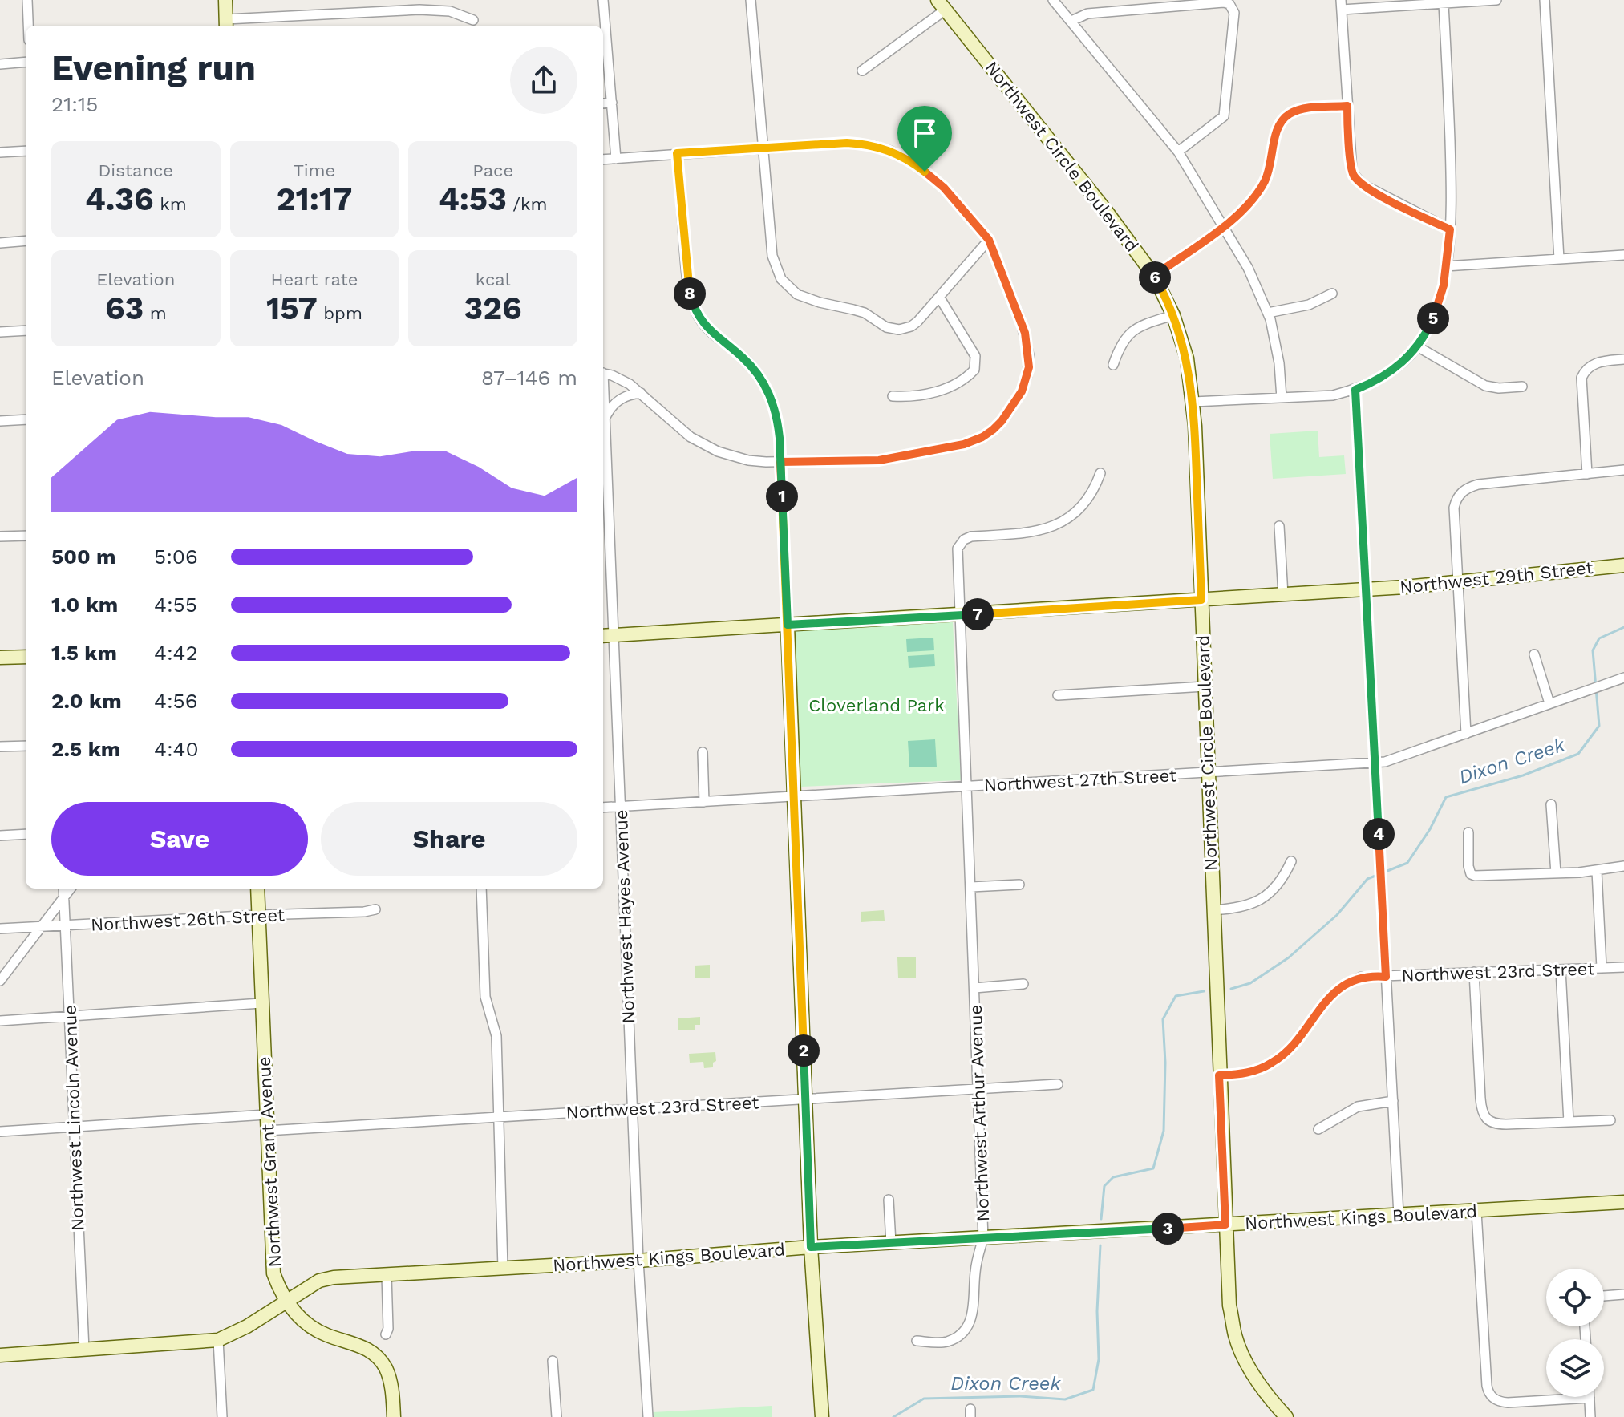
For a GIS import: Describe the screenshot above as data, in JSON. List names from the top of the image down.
{
  "streets": {
    "main road": [
      "Northwest Circle Boulevard",
      "Northwest 29th Street",
      "Northwest Grant Avenue",
      "Northwest Kings Boulevard"
    ],
    "street": [
      "Northwest 27th Street",
      "Northwest Hayes Avenue",
      "Northwest 26th Street",
      "Northwest 23rd Street",
      "Northwest Arthur Avenue",
      "Northwest Lincoln Avenue"
    ]
  },
  "crossings": [
    ["Northwest Circle Boulevard", "Northwest 29th Street"],
    ["Northwest Circle Boulevard", "Northwest 27th Street"],
    ["Northwest Circle Boulevard", "Northwest 23rd Street"],
    ["Northwest Circle Boulevard", "Northwest Kings Boulevard"],
    ["Northwest 29th Street", "Northwest Hayes Avenue"],
    ["Northwest 29th Street", "Northwest Arthur Avenue"],
    ["Northwest 27th Street", "Northwest Hayes Avenue"],
    ["Northwest 27th Street", "Northwest Arthur Avenue"],
    ["Northwest Hayes Avenue", "Northwest 23rd Street"],
    ["Northwest Hayes Avenue", "Northwest Kings Boulevard"],
    ["Northwest 26th Street", "Northwest Lincoln Avenue"],
    ["Northwest 26th Street", "Northwest Grant Avenue"],
    ["Northwest 23rd Street", "Northwest Arthur Avenue"],
    ["Northwest 23rd Street", "Northwest Grant Avenue"],
    ["Northwest Arthur Avenue", "Northwest Kings Boulevard"],
    ["Northwest Lincoln Avenue", "Northwest Kings Boulevard"],
    ["Northwest Grant Avenue", "Northwest Kings Boulevard"]
  ],
  "water": ["Dixon Creek"],
  "parks": ["Cloverland Park"],
  "page": {
    "heading": ["Evening run", "21:15"],
    "stats": [
      ["Distance", "4.36 km"],
      ["Time", "21:17"],
      ["Pace", "4:53 /km"],
      ["Elevation", "63 m"],
      ["Heart rate", "157 bpm"],
      ["kcal", "326"]
    ],
    "pins": [
      "6",
      "8",
      "5",
      "1",
      "7",
      "4",
      "2",
      "3"
    ],
    "chart": ["Elevation", "87–146 m"],
    "list": [
      {
        "name": "500 m",
        "note": "5:06"
      },
      {
        "name": "1.0 km",
        "note": "4:55"
      },
      {
        "name": "1.5 km",
        "note": "4:42"
      },
      {
        "name": "2.0 km",
        "note": "4:56"
      },
      {
        "name": "2.5 km",
        "note": "4:40"
      }
    ],
    "buttons": ["Save", "Share"]
  }
}
